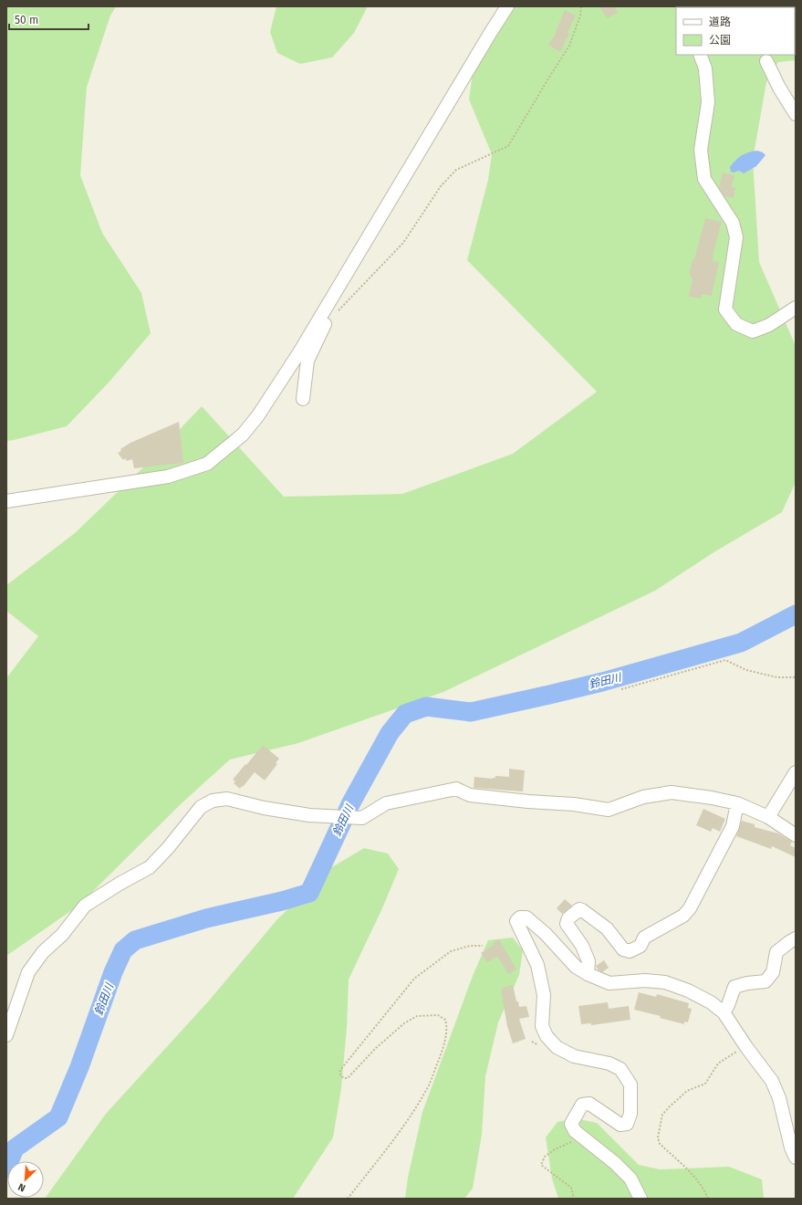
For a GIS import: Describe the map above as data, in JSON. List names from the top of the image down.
{
  "water": ["鈴田川"],
  "legend": ["道路", "公園"],
  "scale_bar": "50 m",
  "north": "bottom left"
}
